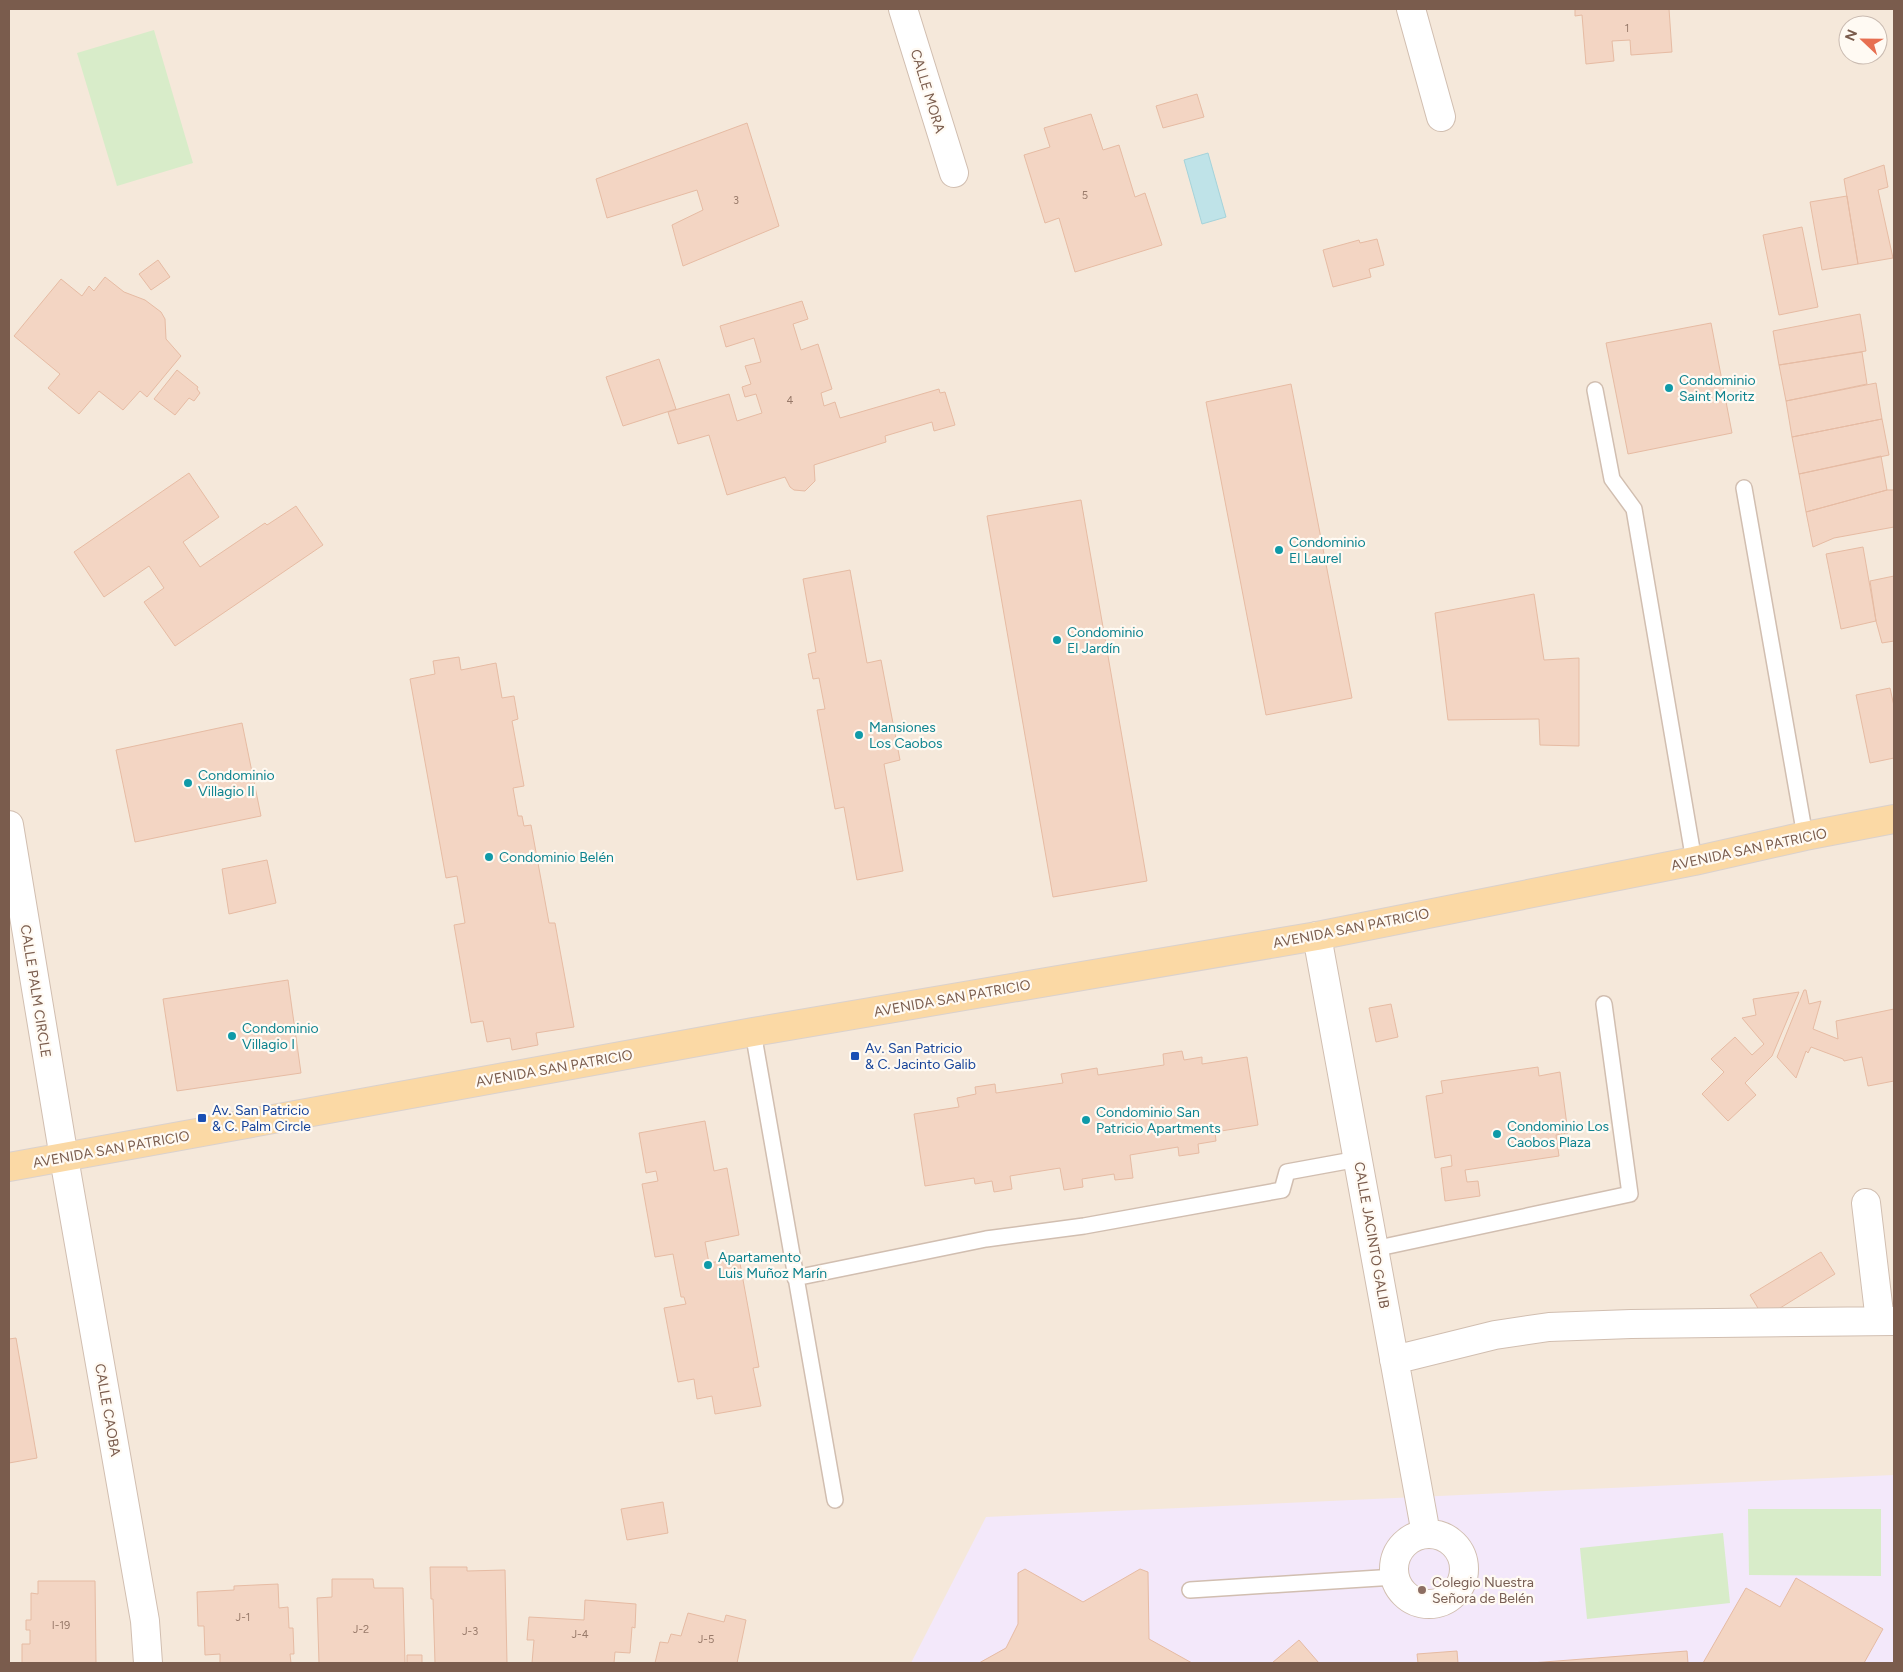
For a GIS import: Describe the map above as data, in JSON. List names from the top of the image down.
{
  "streets": {
    "main road": ["AVENIDA SAN PATRICIO"],
    "street": [
      "CALLE MORA",
      "CALLE PALM CIRCLE",
      "CALLE JACINTO GALIB",
      "CALLE CAOBA"
    ]
  },
  "crossings": [
    ["AVENIDA SAN PATRICIO", "CALLE PALM CIRCLE"],
    ["AVENIDA SAN PATRICIO", "CALLE JACINTO GALIB"],
    ["AVENIDA SAN PATRICIO", "CALLE CAOBA"],
    ["CALLE PALM CIRCLE", "CALLE CAOBA"]
  ],
  "places": {
    "other": [
      "Condominio Saint Moritz",
      "Condominio El Laurel",
      "Condominio El Jardín",
      "Mansiones Los Caobos",
      "Condominio Villagio II",
      "Condominio Belén",
      "Condominio Villagio I",
      "Condominio San Patricio Apartments",
      "Condominio Los Caobos Plaza",
      "Apartamento Luis Muñoz Marín",
      "Colegio Nuestra Señora de Belén"
    ],
    "transit": ["Av. San Patricio & C. Jacinto Galib", "Av. San Patricio & C. Palm Circle"]
  },
  "house_numbers": [
    "1",
    "5",
    "3",
    "4",
    "J-1",
    "I-19",
    "J-2",
    "J-3",
    "J-4",
    "J-5"
  ],
  "north": "left"
}
